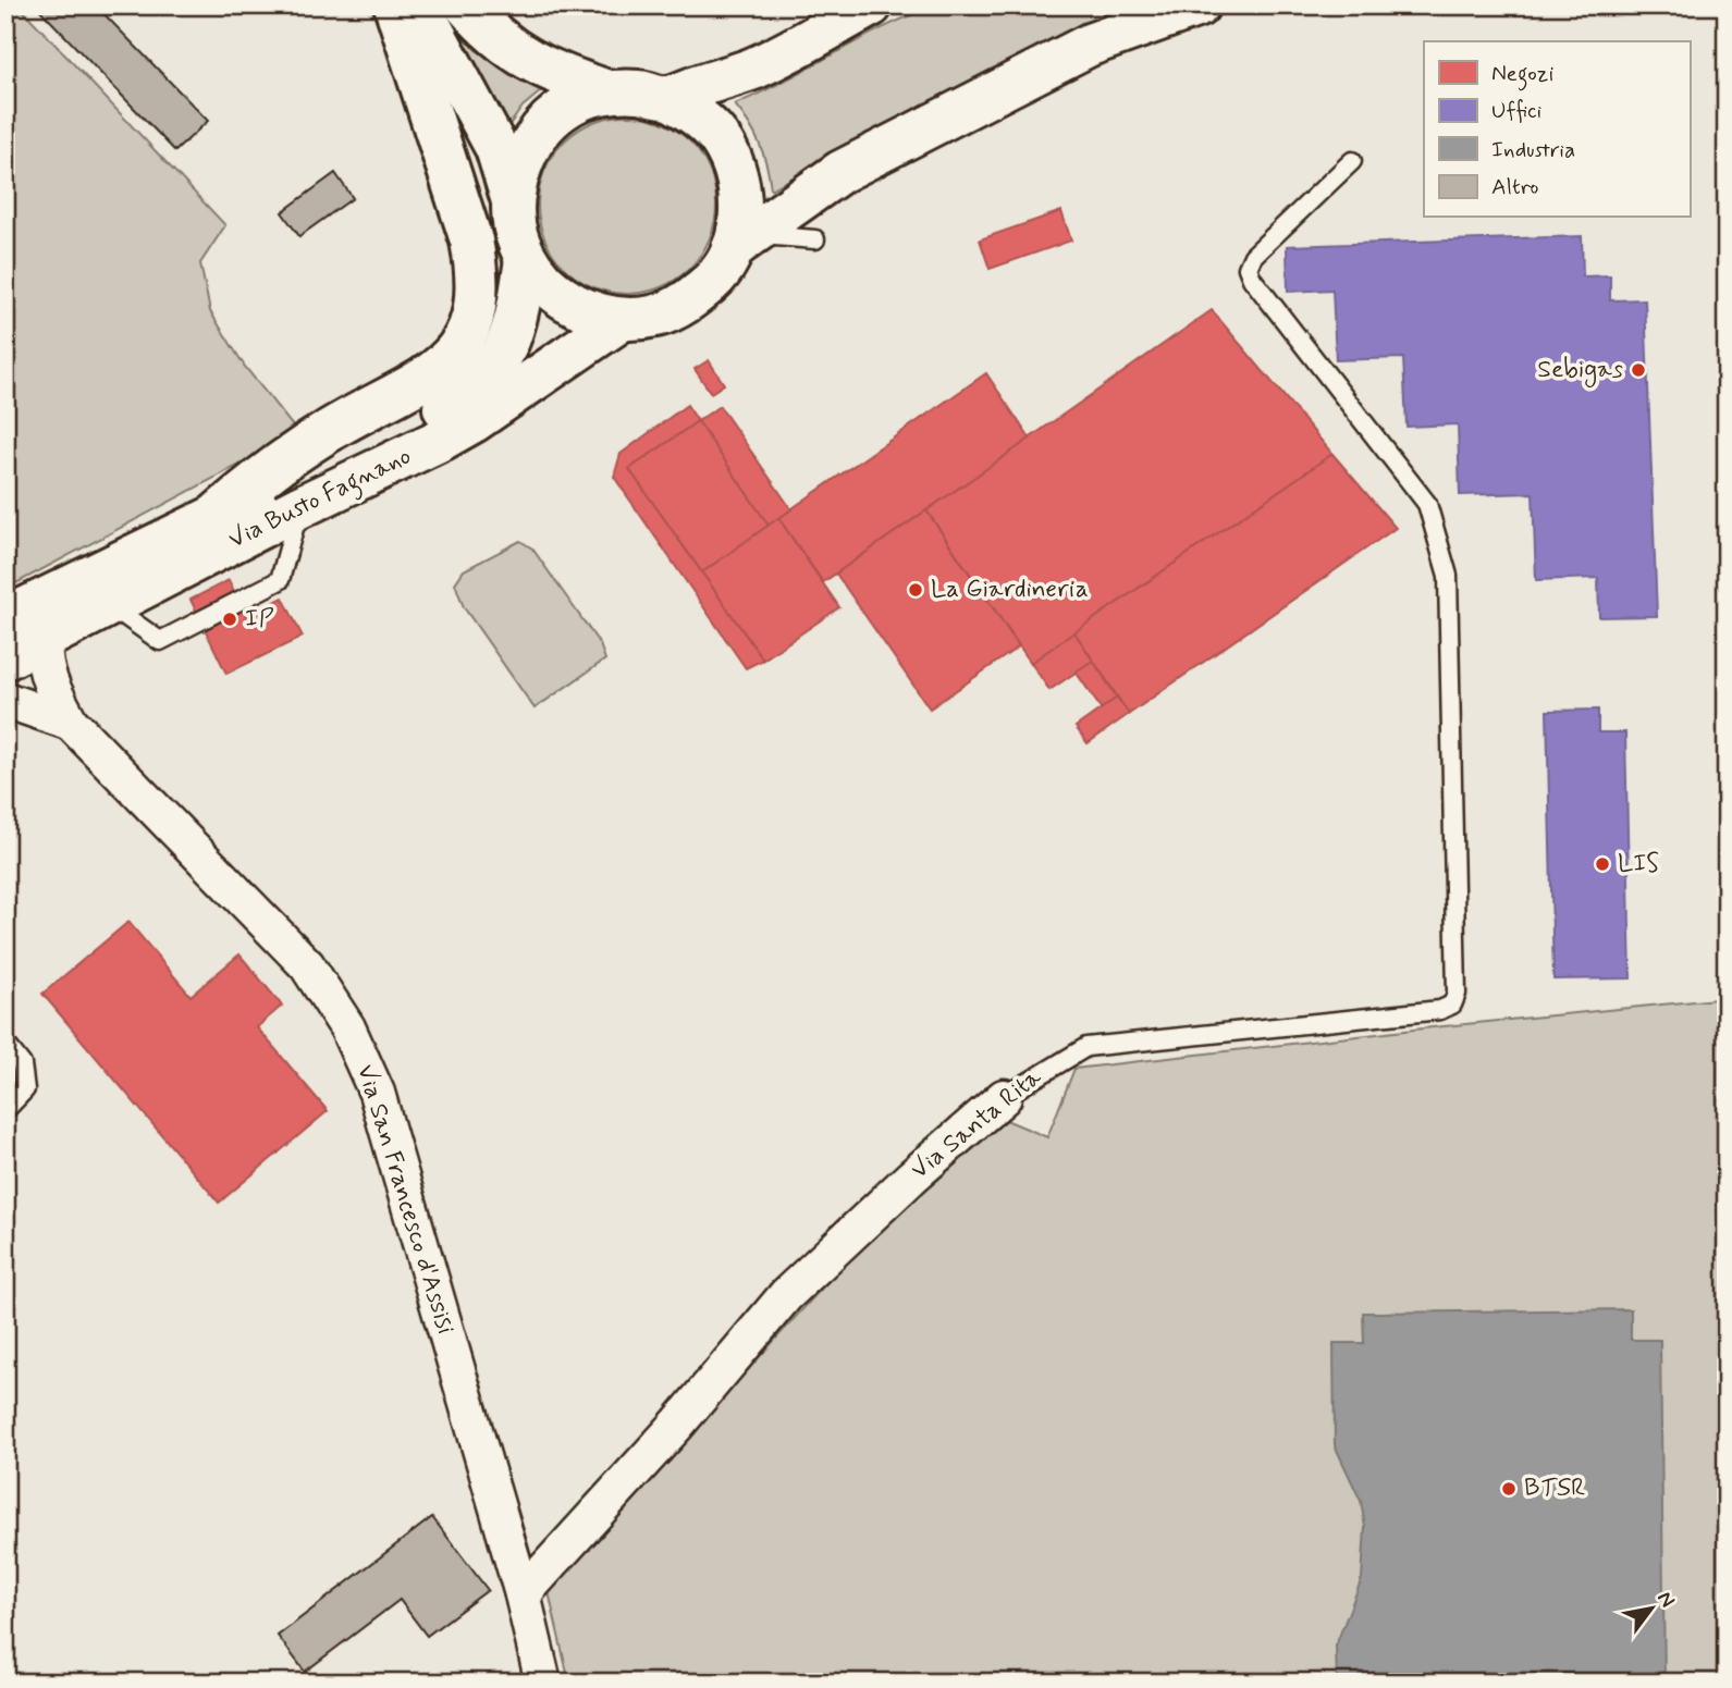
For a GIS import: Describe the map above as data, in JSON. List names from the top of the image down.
{
  "streets": {
    "main road": ["Via Busto Fagnano"],
    "street": ["Via Santa Rita", "Via San Francesco d'Assisi"]
  },
  "crossings": [
    ["Via Busto Fagnano", "Via San Francesco d'Assisi"],
    ["Via Santa Rita", "Via San Francesco d'Assisi"]
  ],
  "places": [
    "Sebigas",
    "La Giardineria",
    "IP",
    "LIS",
    "BTSR"
  ],
  "legend": [
    "Negozi",
    "Uffici",
    "Industria",
    "Altro"
  ],
  "north": "top right"
}
